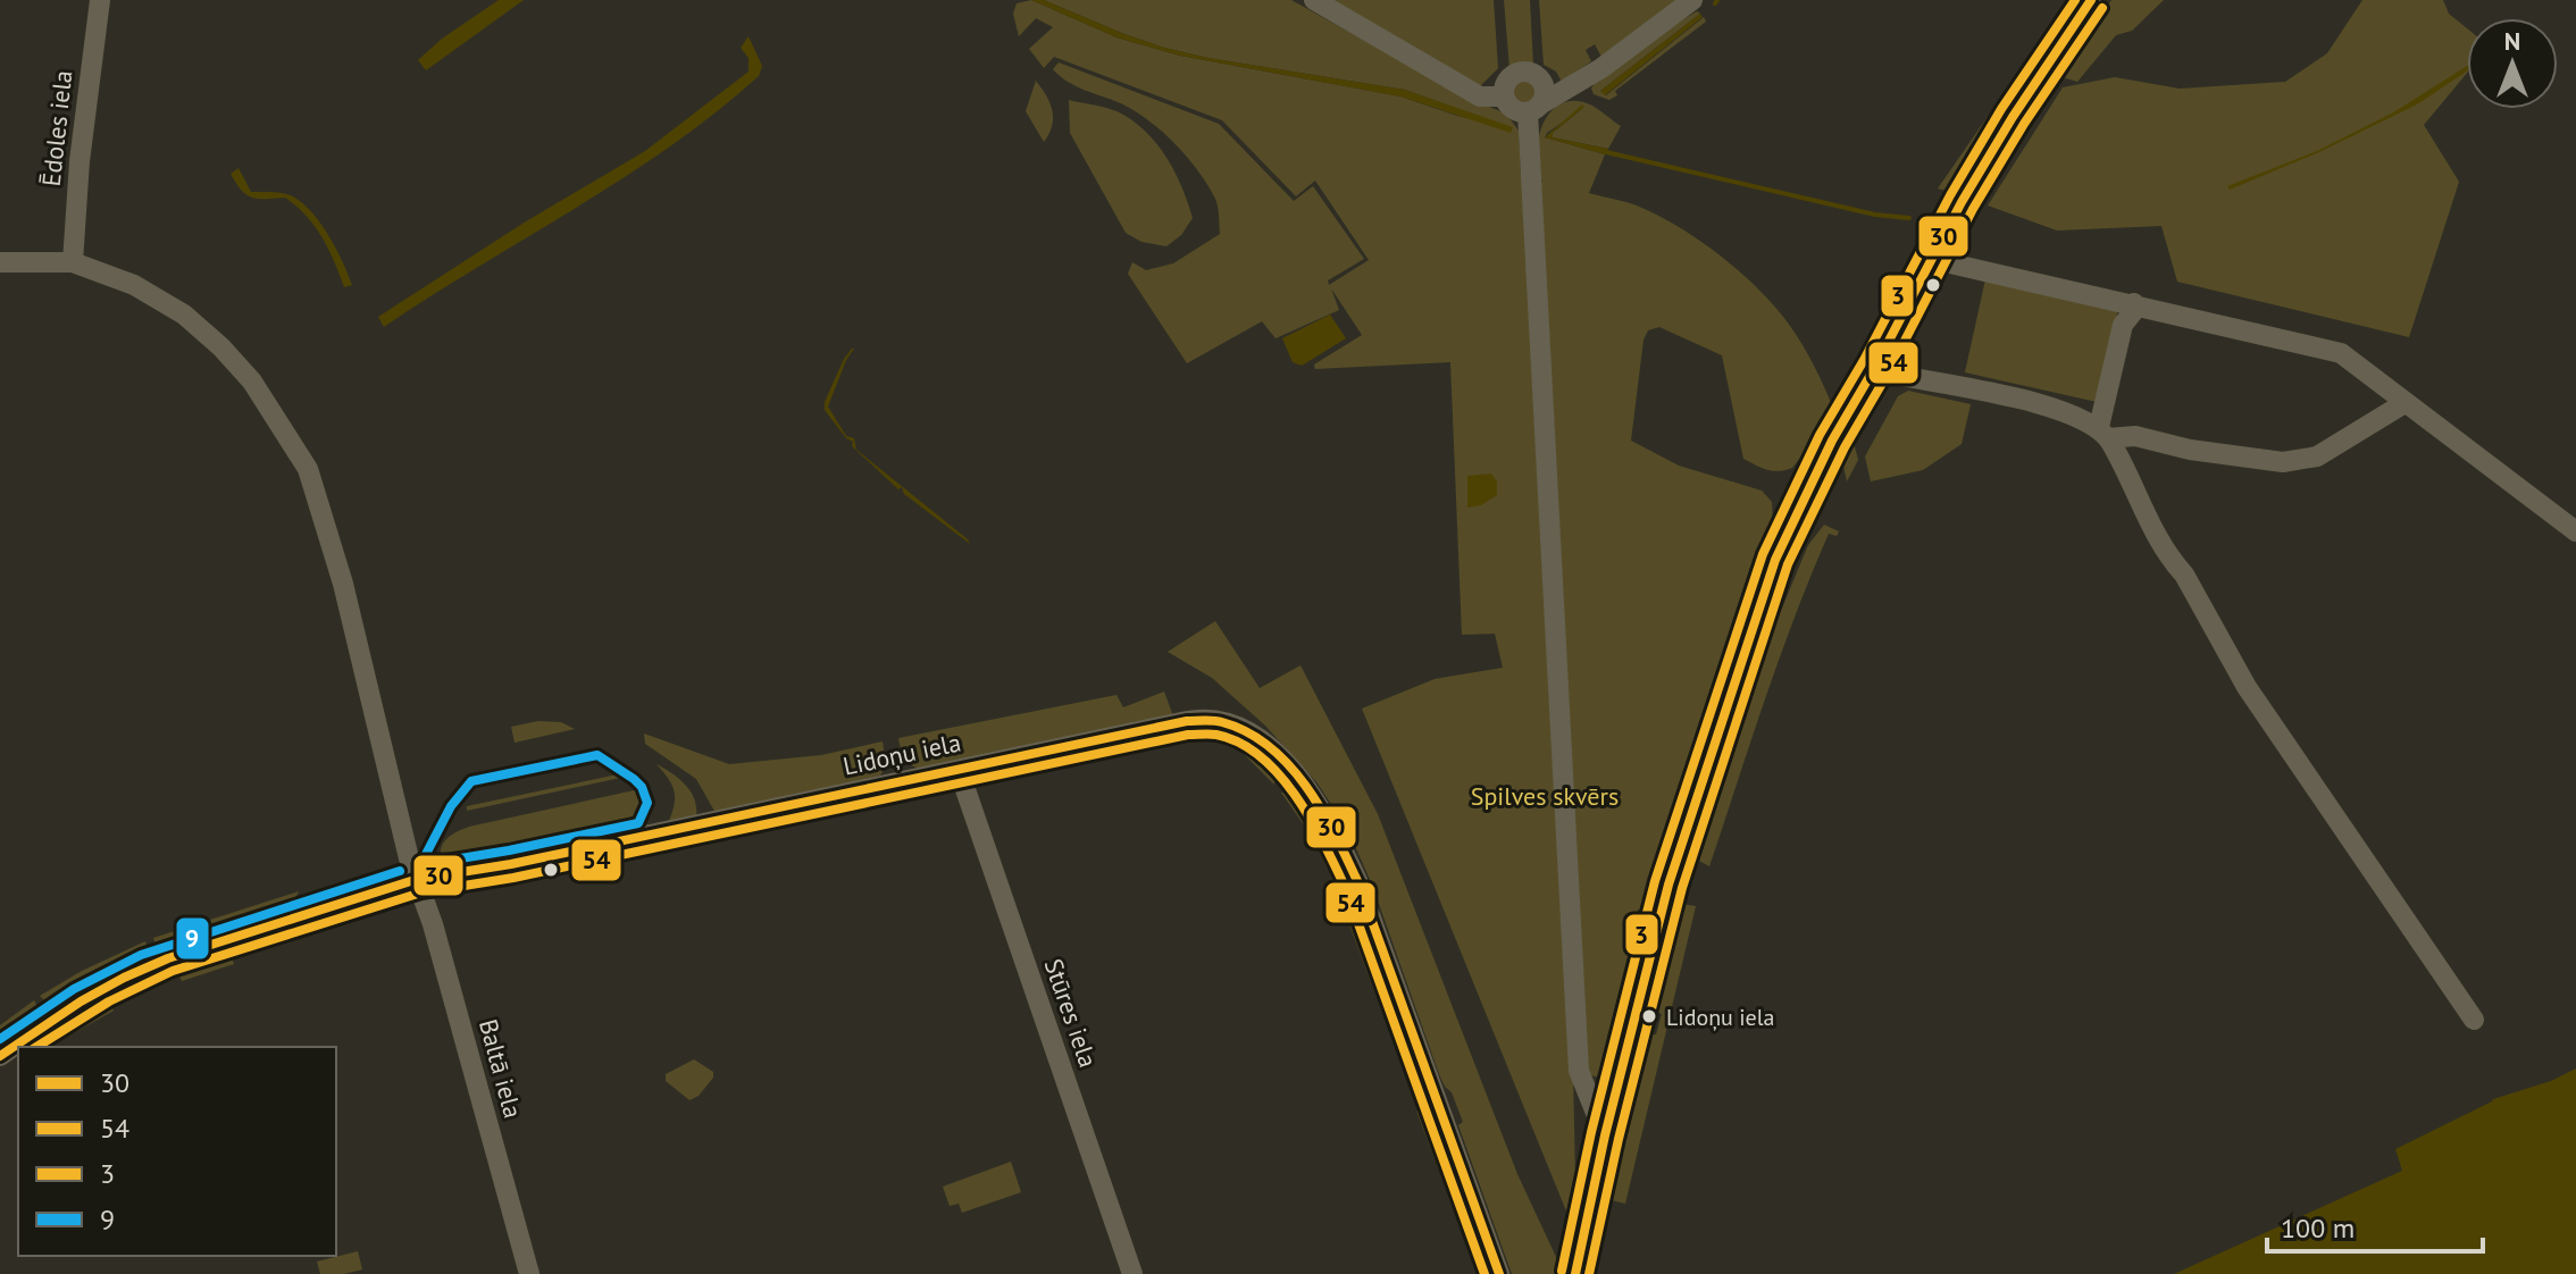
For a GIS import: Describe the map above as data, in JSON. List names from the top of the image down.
{
  "streets": {
    "street": [
      "Ēdoles iela",
      "Lidoņu iela",
      "Stūres iela",
      "Baltā iela"
    ]
  },
  "crossings": [
    ["Ēdoles iela", "Baltā iela"],
    ["Lidoņu iela", "Stūres iela"],
    ["Lidoņu iela", "Baltā iela"]
  ],
  "parks": ["Spilves skvērs"],
  "places": ["Lidoņu iela"],
  "lines": [
    "transit line 30",
    "transit line 3",
    "transit line 54",
    "transit line 9"
  ],
  "legend": [
    "30",
    "54",
    "3",
    "9"
  ],
  "scale_bar": "100 m",
  "north": "top"
}
